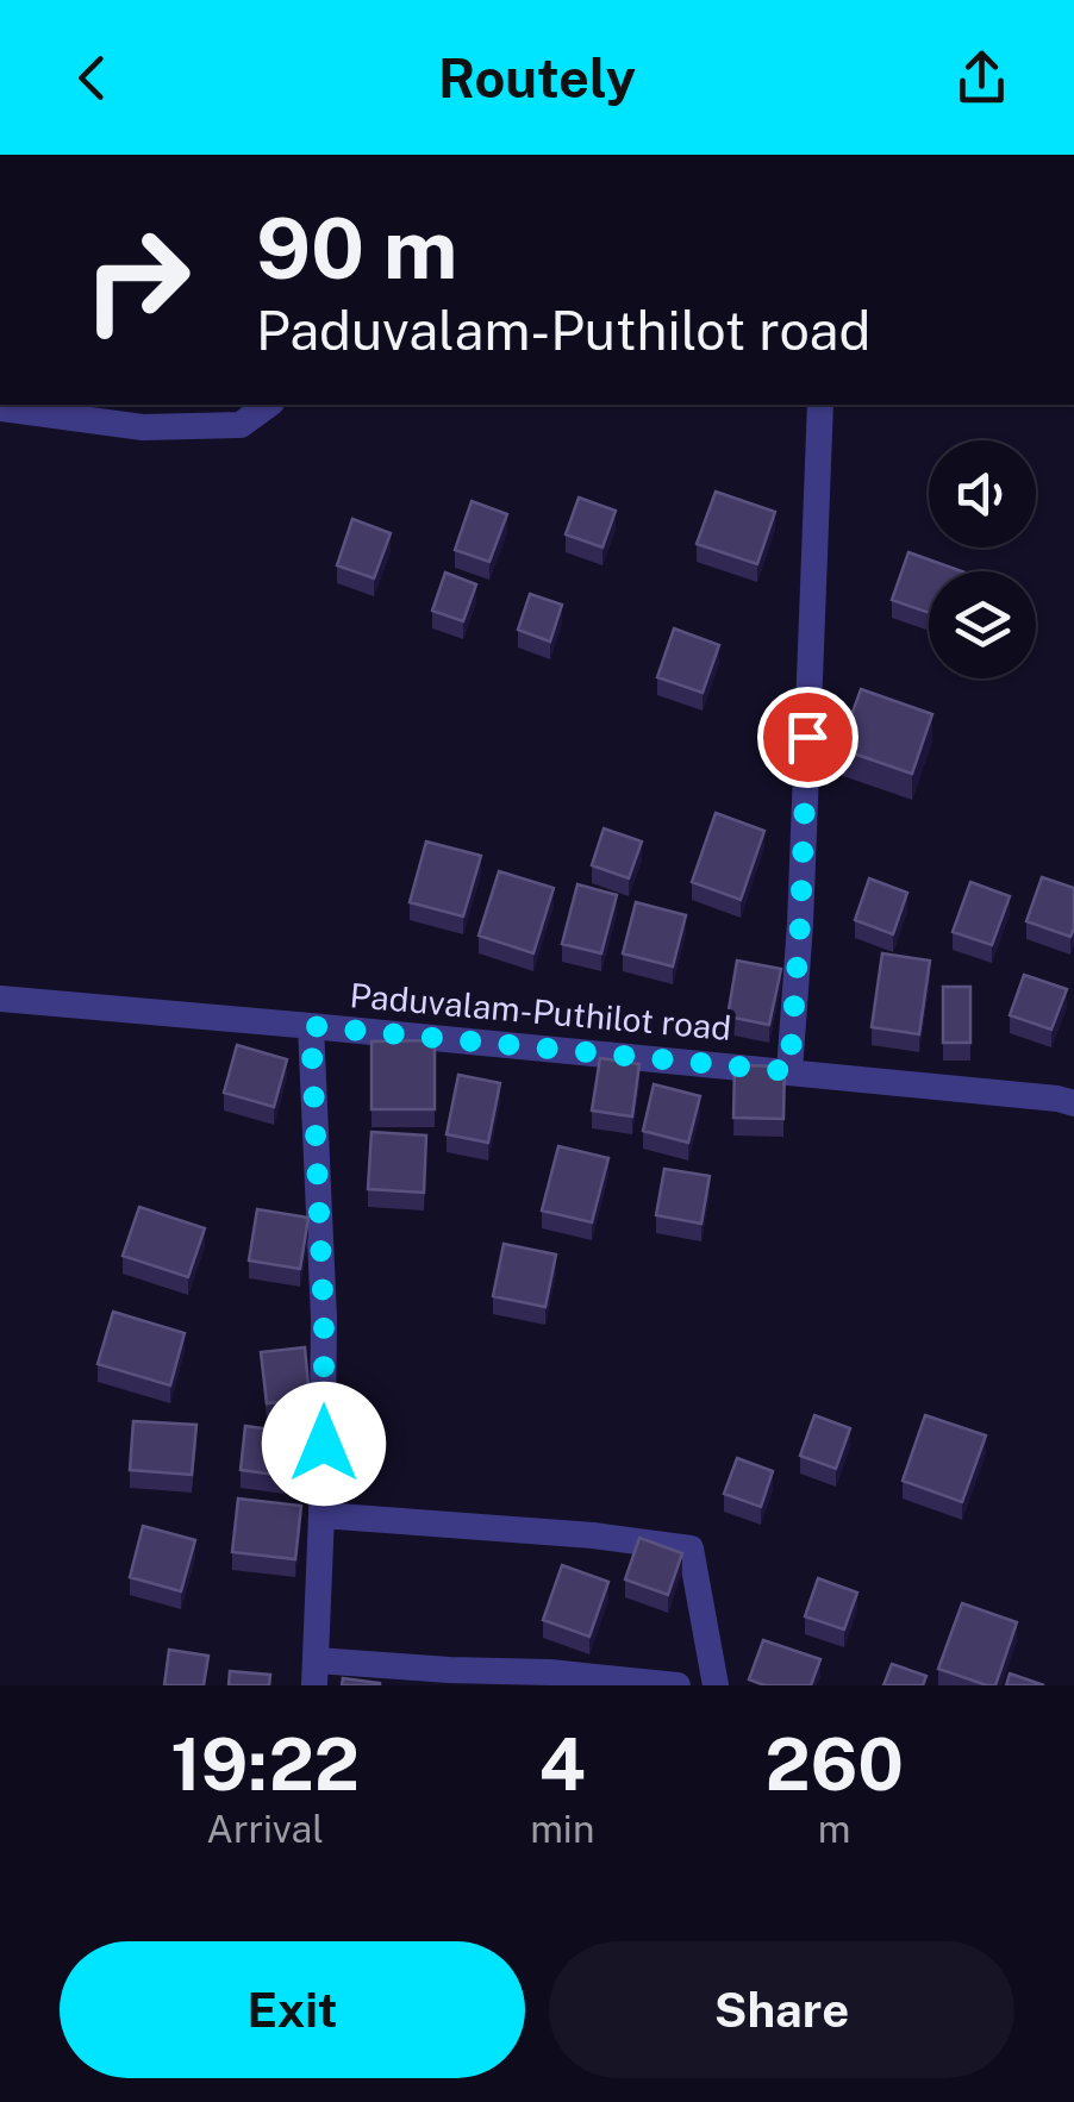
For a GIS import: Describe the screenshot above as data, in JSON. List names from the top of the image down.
{
  "streets": {
    "street": ["Paduvalam-Puthilot road"]
  },
  "page": {
    "header": "Routely",
    "turn": ["90 m", "Paduvalam-Puthilot road"],
    "eta": [
      "19:22",
      "Arrival",
      "4",
      "min",
      "260",
      "m"
    ],
    "buttons": ["Exit", "Share"]
  }
}
